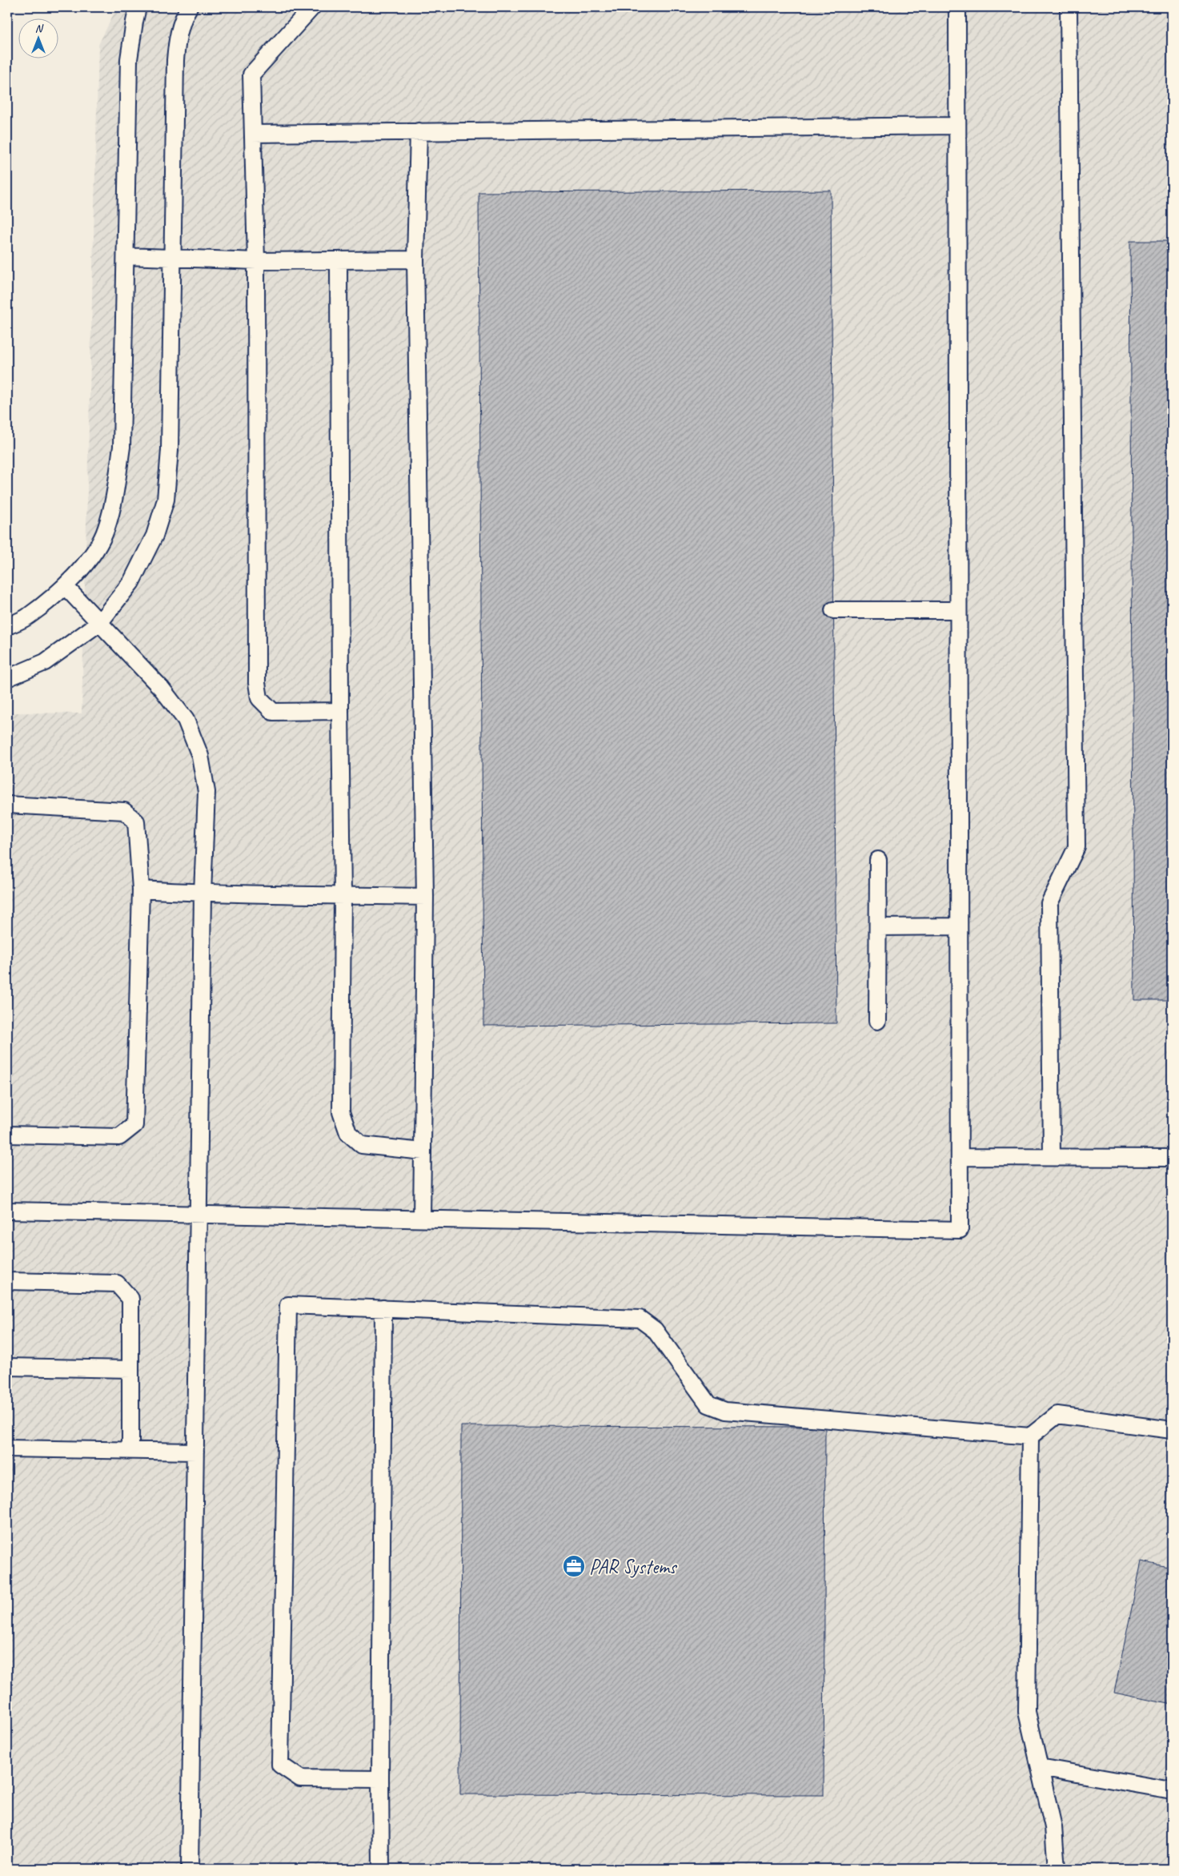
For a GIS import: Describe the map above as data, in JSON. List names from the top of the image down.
{
  "places": {
    "office": ["PAR Systems"]
  },
  "north": "top"
}
